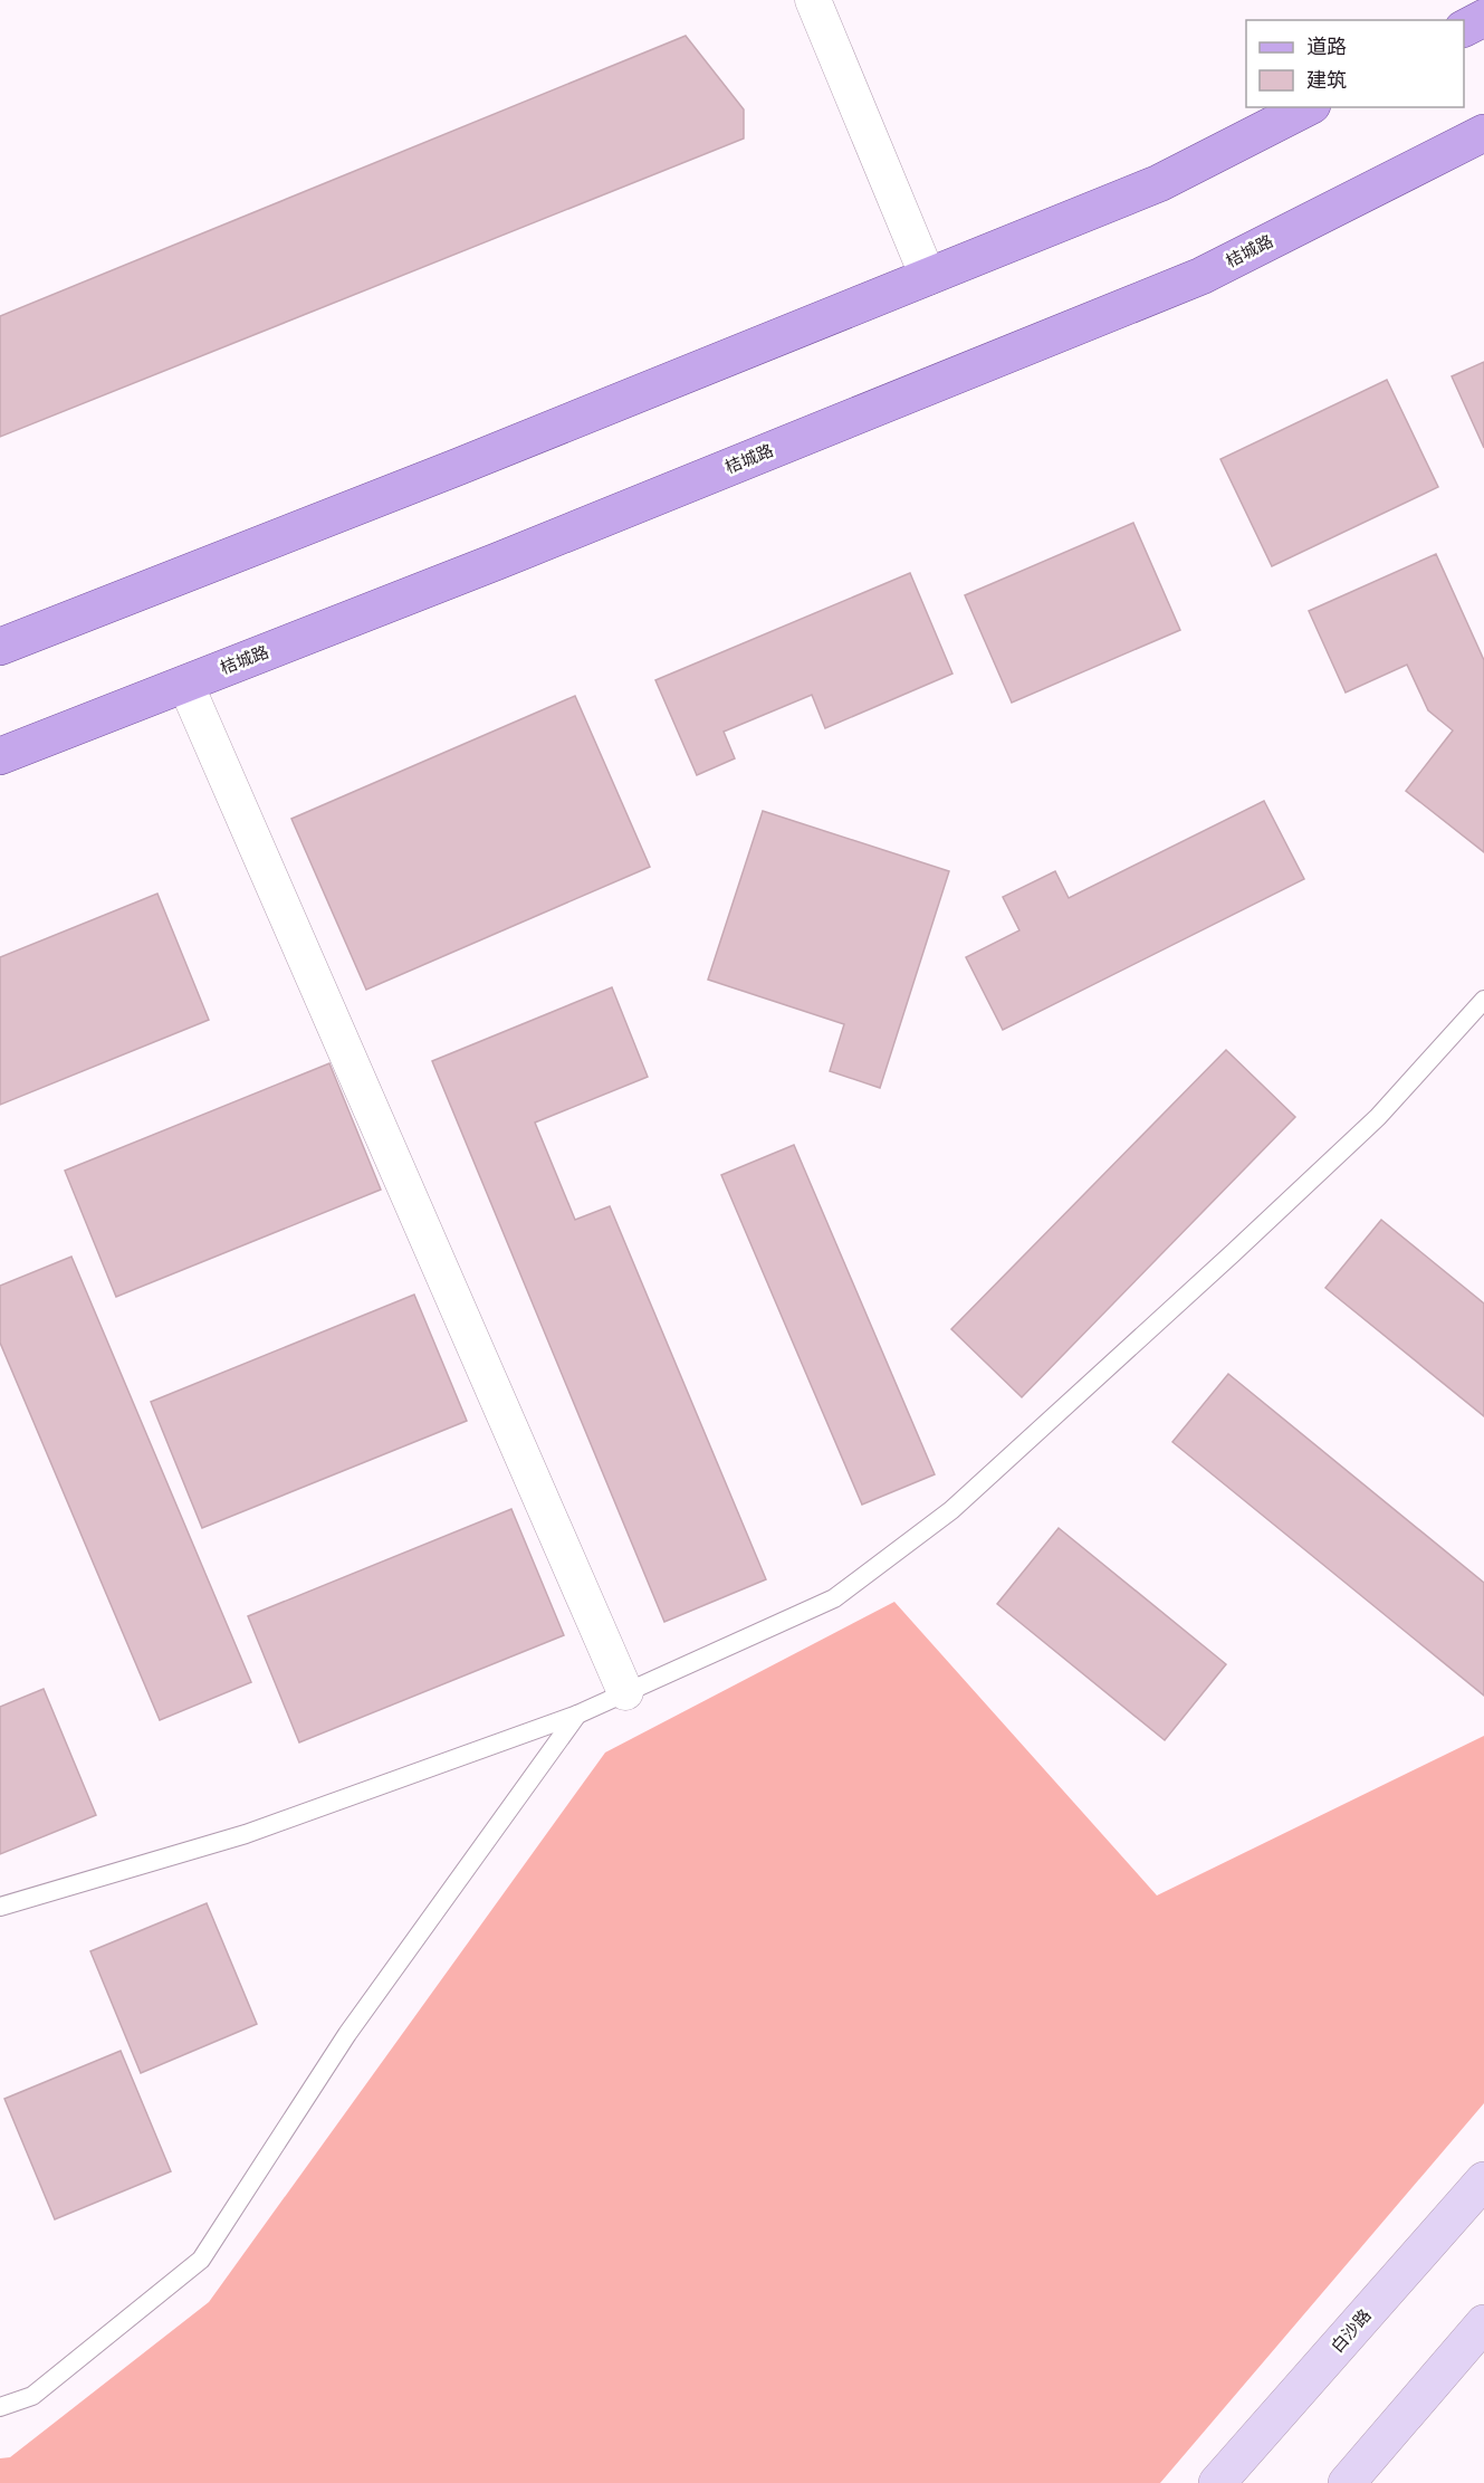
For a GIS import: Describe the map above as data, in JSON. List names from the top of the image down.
{
  "streets": {
    "main road": ["桔城路", "白沙路"]
  },
  "legend": ["道路", "建筑"]
}
